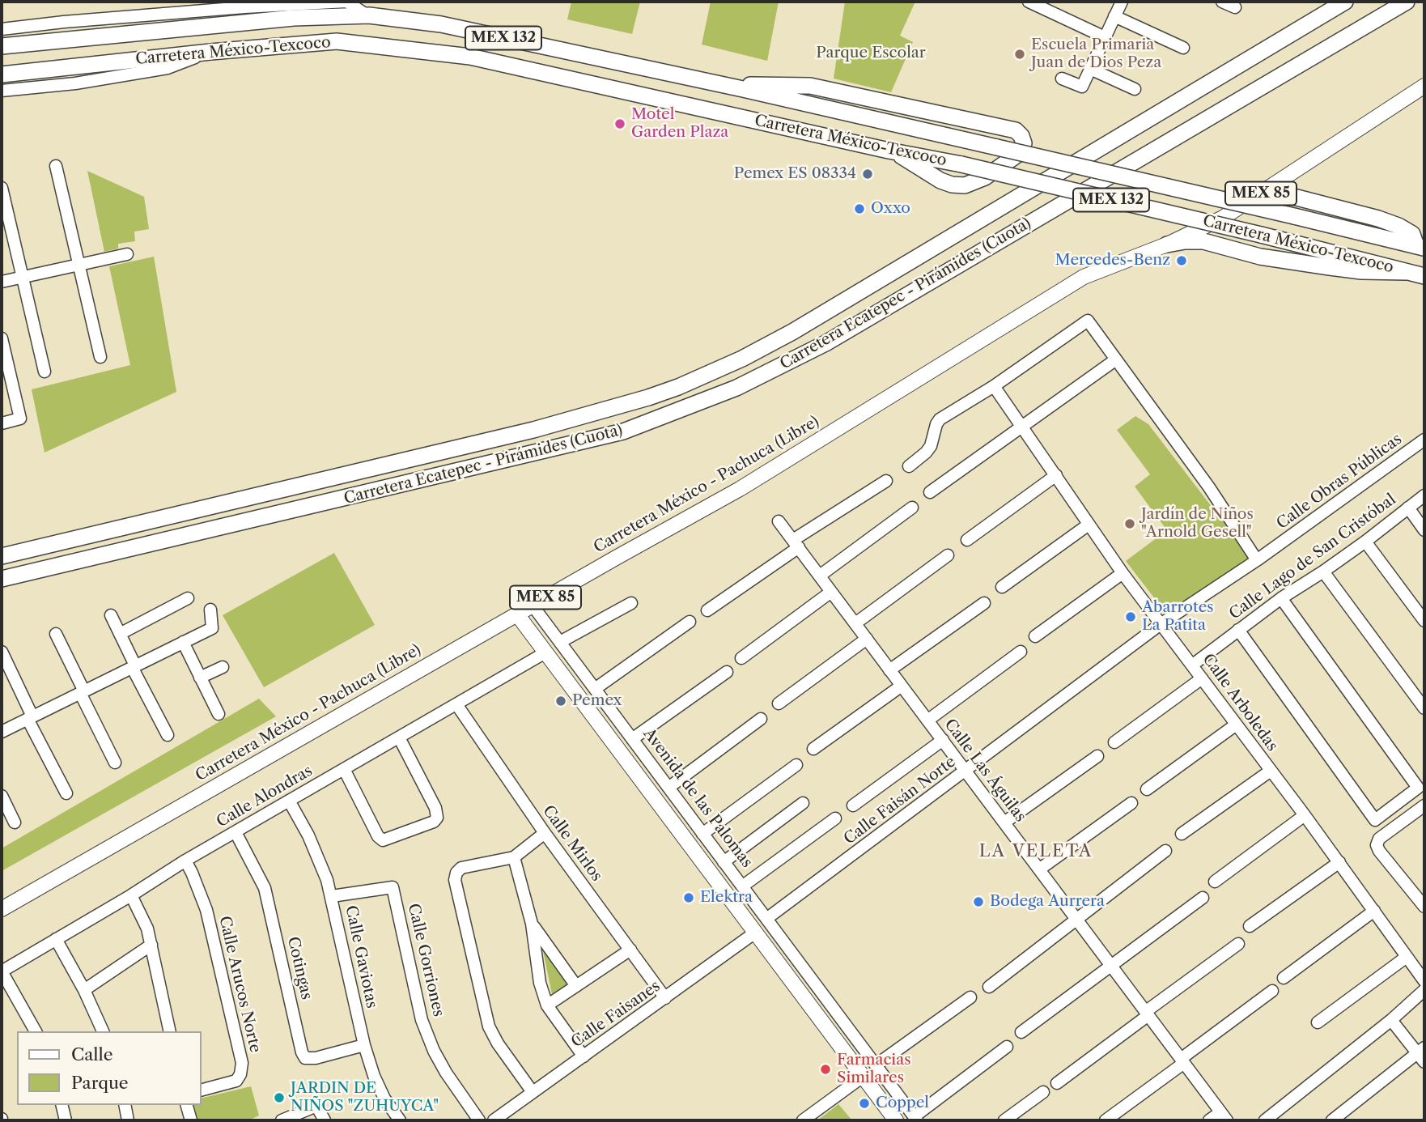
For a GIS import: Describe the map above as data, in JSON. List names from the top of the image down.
{
  "streets": {
    "highway": ["MEX 132", "Carretera México-Texcoco", "Carretera Ecatepec - Pirámides (Cuota)"],
    "main road": ["MEX 85", "Carretera México - Pachuca (Libre)"],
    "street": [
      "Calle Obras Públicas",
      "Calle Lago de San Cristóbal",
      "Calle Arboledas",
      "Calle Las Águilas",
      "Calle Alondras",
      "Avenida de las Palomas",
      "Calle Faisán Norte",
      "Calle Mirlos",
      "Calle Gaviotas",
      "Calle Gorriones",
      "Cotingas",
      "Calle Arucos Norte",
      "Calle Faisanes"
    ]
  },
  "crossings": [
    ["Calle Obras Públicas", "Calle Arboledas"],
    ["Calle Obras Públicas", "Calle Faisán Norte"],
    ["Carretera México - Pachuca (Libre)", "Avenida de las Palomas"],
    ["Calle Lago de San Cristóbal", "Calle Arboledas"],
    ["Calle Arboledas", "Calle Faisán Norte"],
    ["Calle Las Águilas", "Calle Faisán Norte"],
    ["Calle Alondras", "Calle Mirlos"],
    ["Calle Alondras", "Calle Gaviotas"],
    ["Calle Alondras", "Cotingas"],
    ["Calle Alondras", "Calle Arucos Norte"],
    ["Avenida de las Palomas", "Calle Faisán Norte"],
    ["Calle Mirlos", "Calle Faisanes"],
    ["Calle Gaviotas", "Calle Gorriones"],
    ["Calle Gaviotas", "Cotingas"]
  ],
  "districts": ["LA VELETA"],
  "parks": ["Parque Escolar"],
  "places": [
    "Escuela Primaria Juan de Dios Peza",
    "Motel Garden Plaza",
    "Pemex ES 08334",
    "Oxxo",
    "Mercedes-Benz",
    "Jardín de Niños \"Arnold Gesell\"",
    "Abarrotes La Patita",
    "Pemex",
    "Elektra",
    "Bodega Aurrera",
    "Farmacias Similares",
    "JARDIN DE NIÑOS \"ZUHUYCA\"",
    "Coppel"
  ],
  "legend": ["Calle", "Parque"]
}
